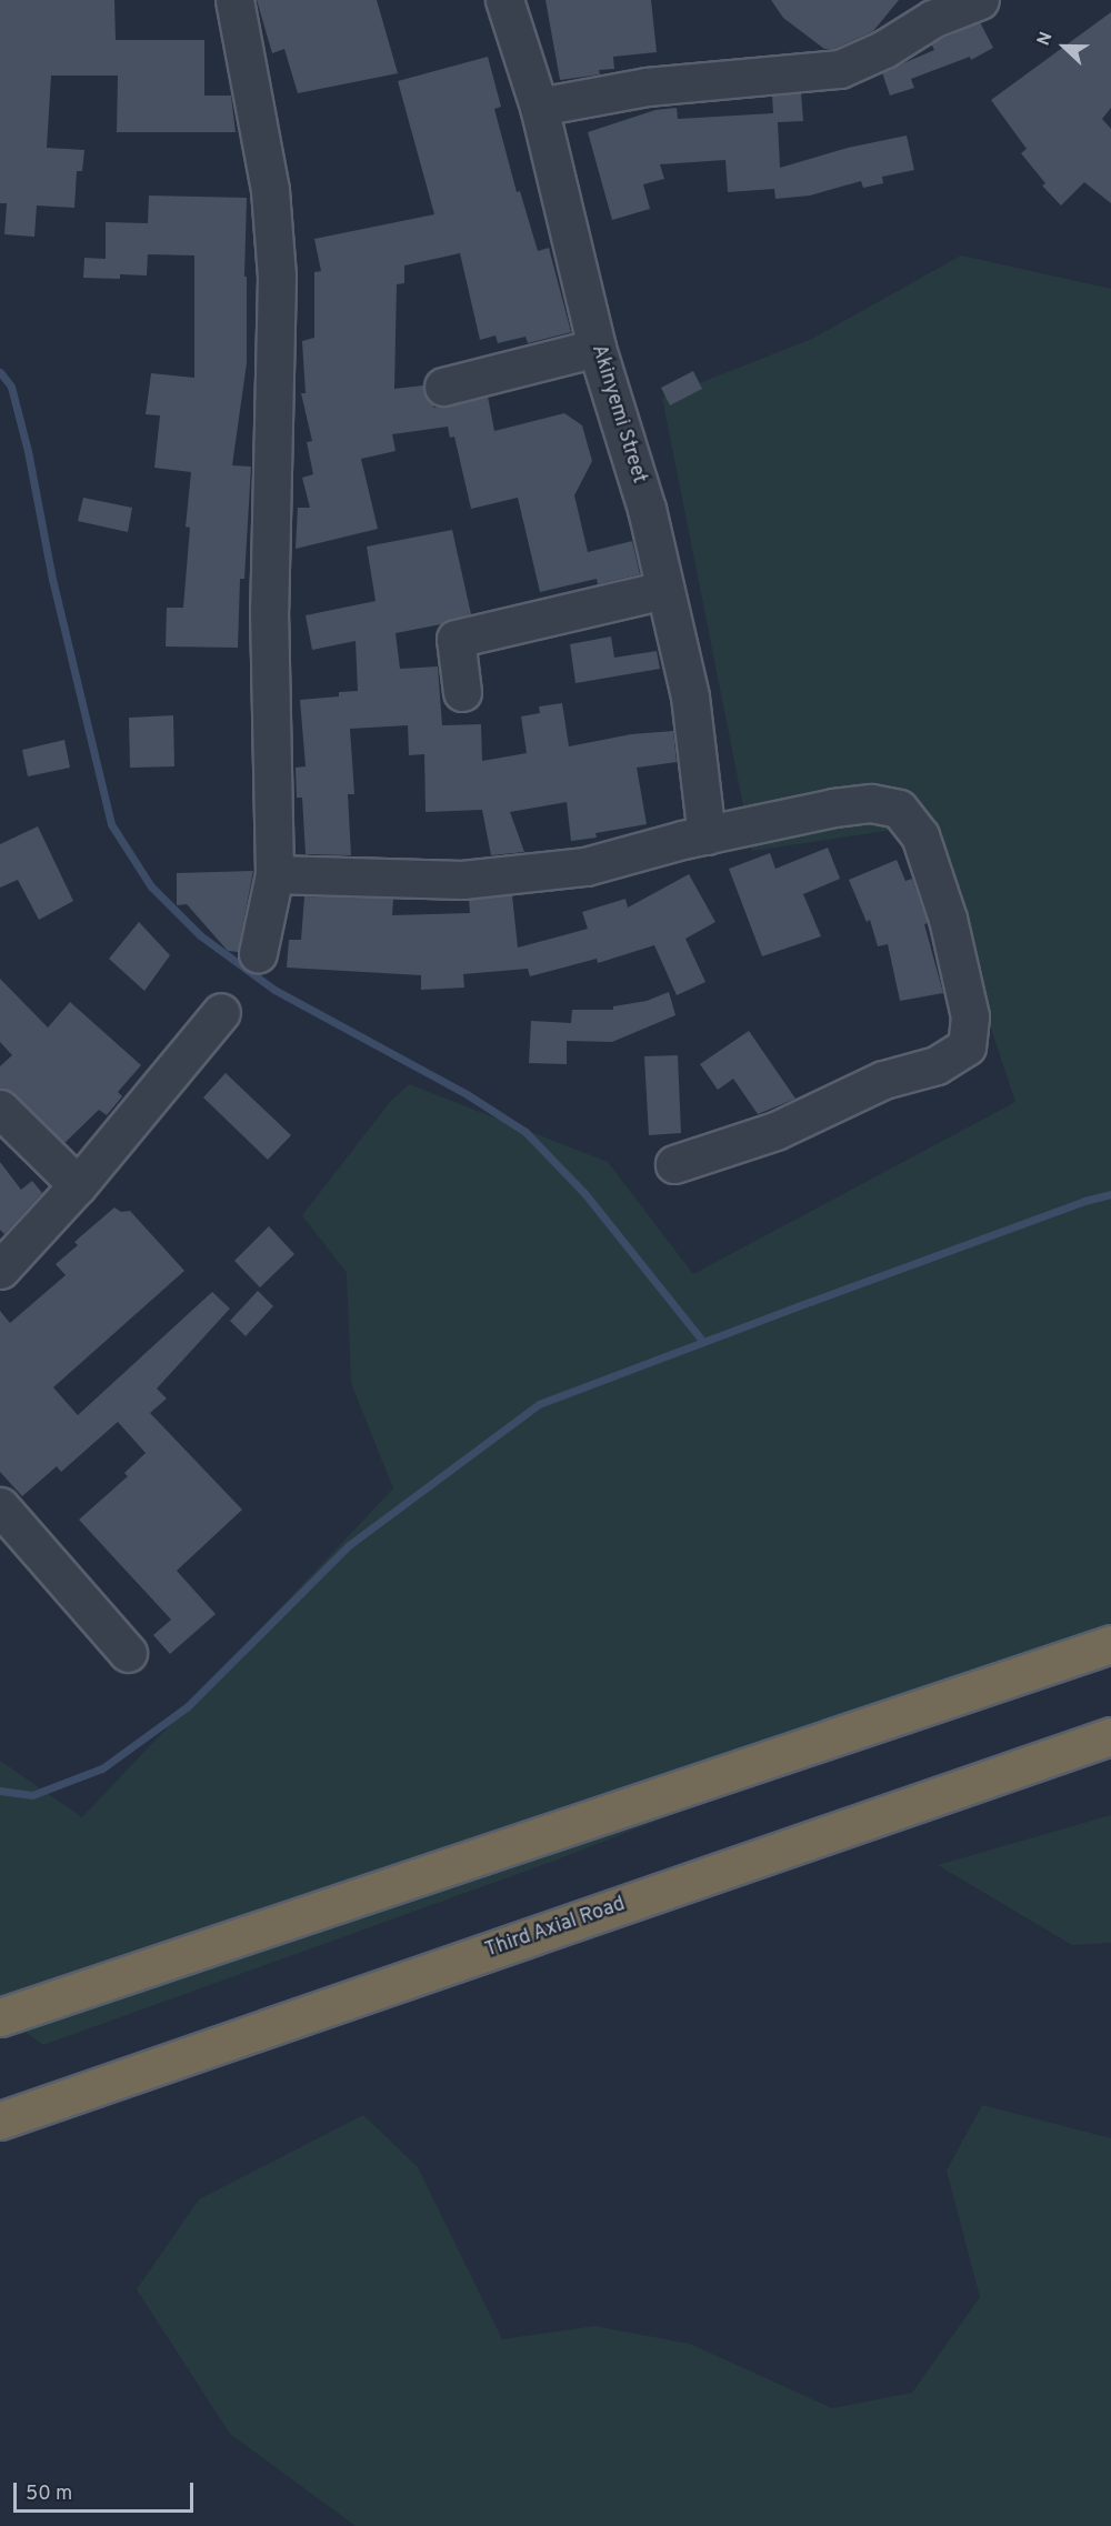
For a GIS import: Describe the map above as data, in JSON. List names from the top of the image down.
{
  "streets": {
    "highway": ["Third Axial Road"],
    "street": ["Akinyemi Street"]
  },
  "scale_bar": "50 m",
  "north": "left"
}
